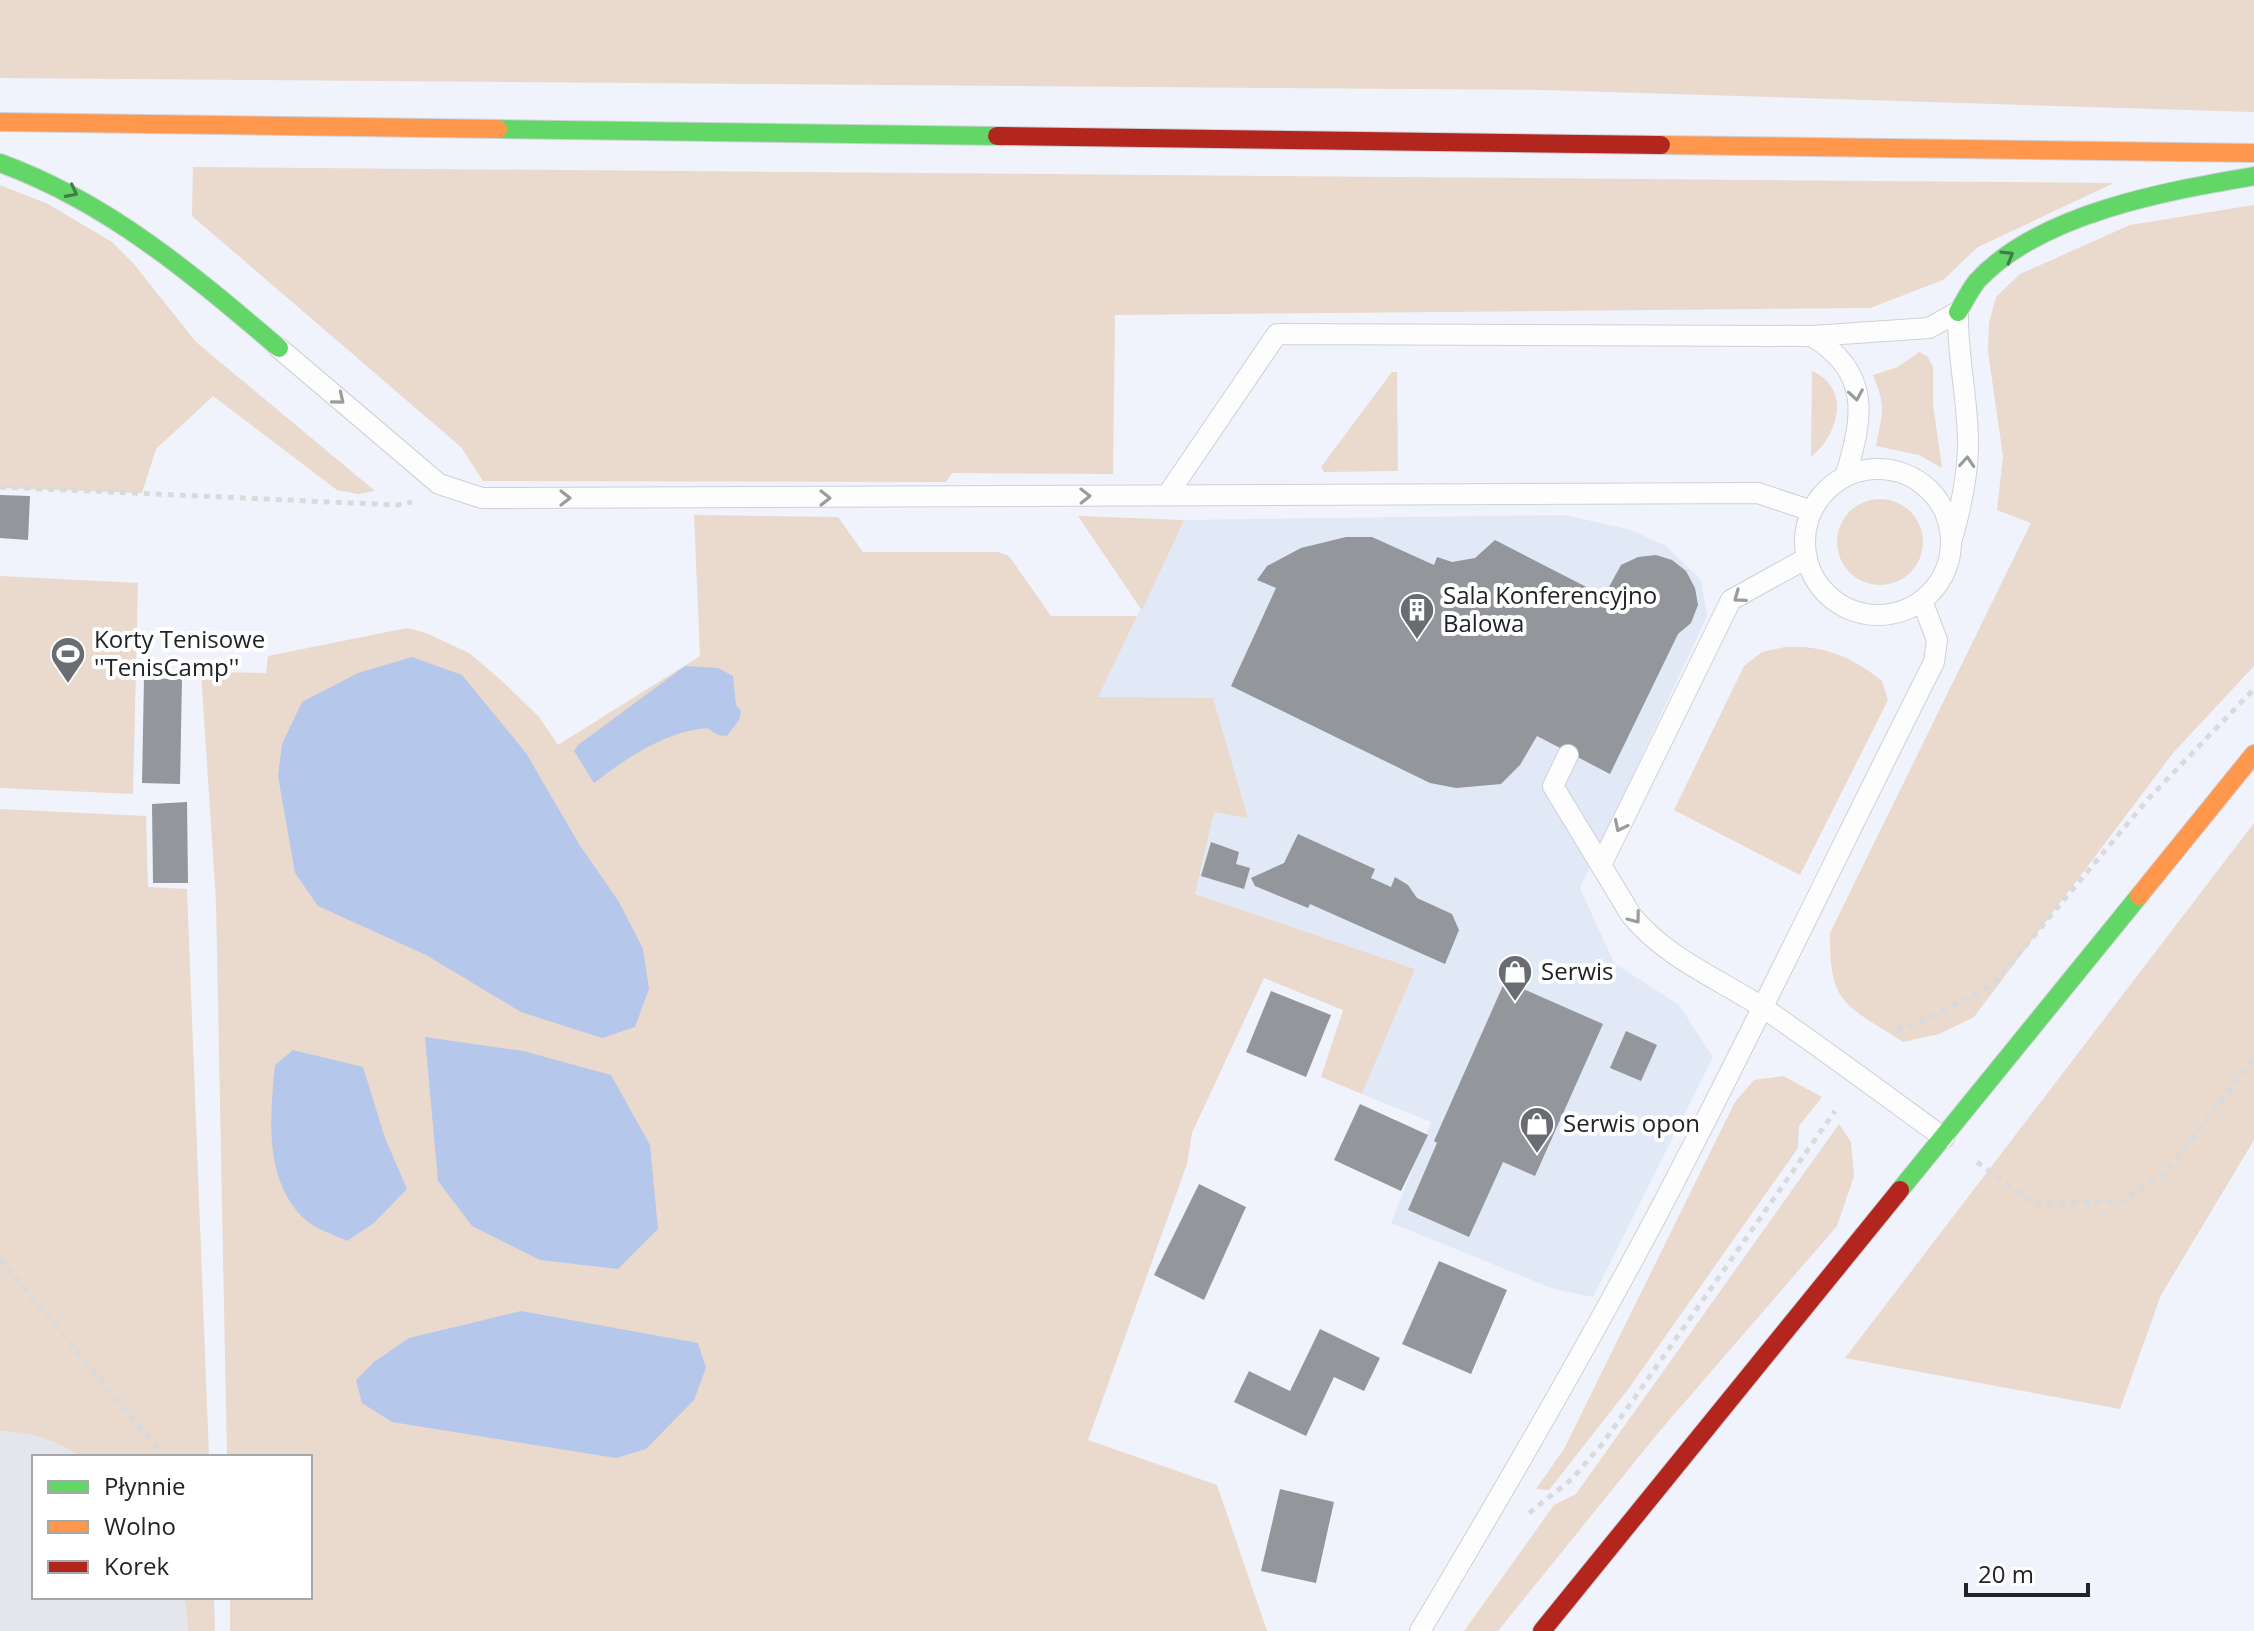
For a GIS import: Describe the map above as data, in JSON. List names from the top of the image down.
{
  "places": {
    "building": ["Sala Konferencyjno Balowa"],
    "sports": ["Korty Tenisowe ''TenisCamp''"],
    "shop": ["Serwis", "Serwis opon"]
  },
  "legend": ["Płynnie", "Wolno", "Korek"],
  "scale_bar": "20 m"
}
